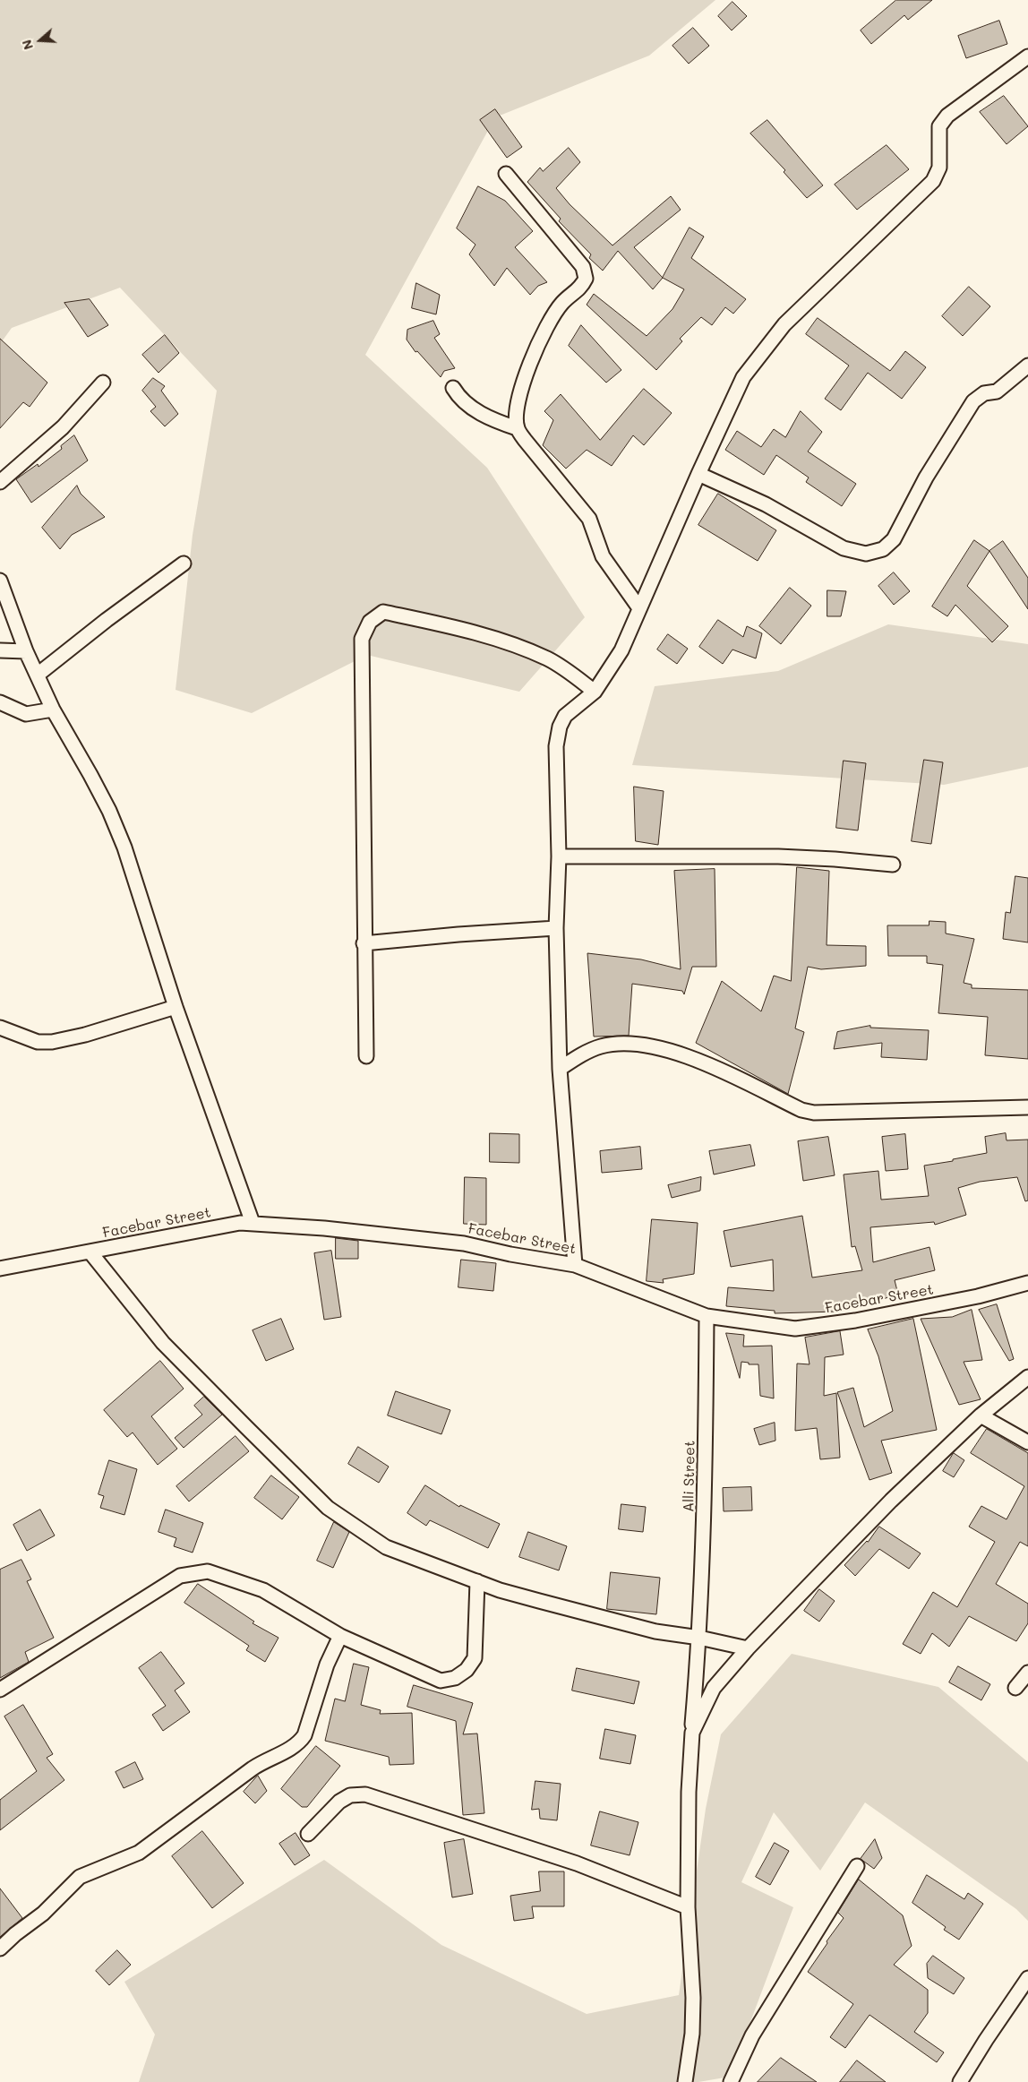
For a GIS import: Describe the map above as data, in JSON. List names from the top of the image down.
{
  "streets": {
    "street": ["Facebar Street", "Alli Street"]
  },
  "crossings": [
    ["Facebar Street", "Alli Street"]
  ],
  "north": "left"
}
